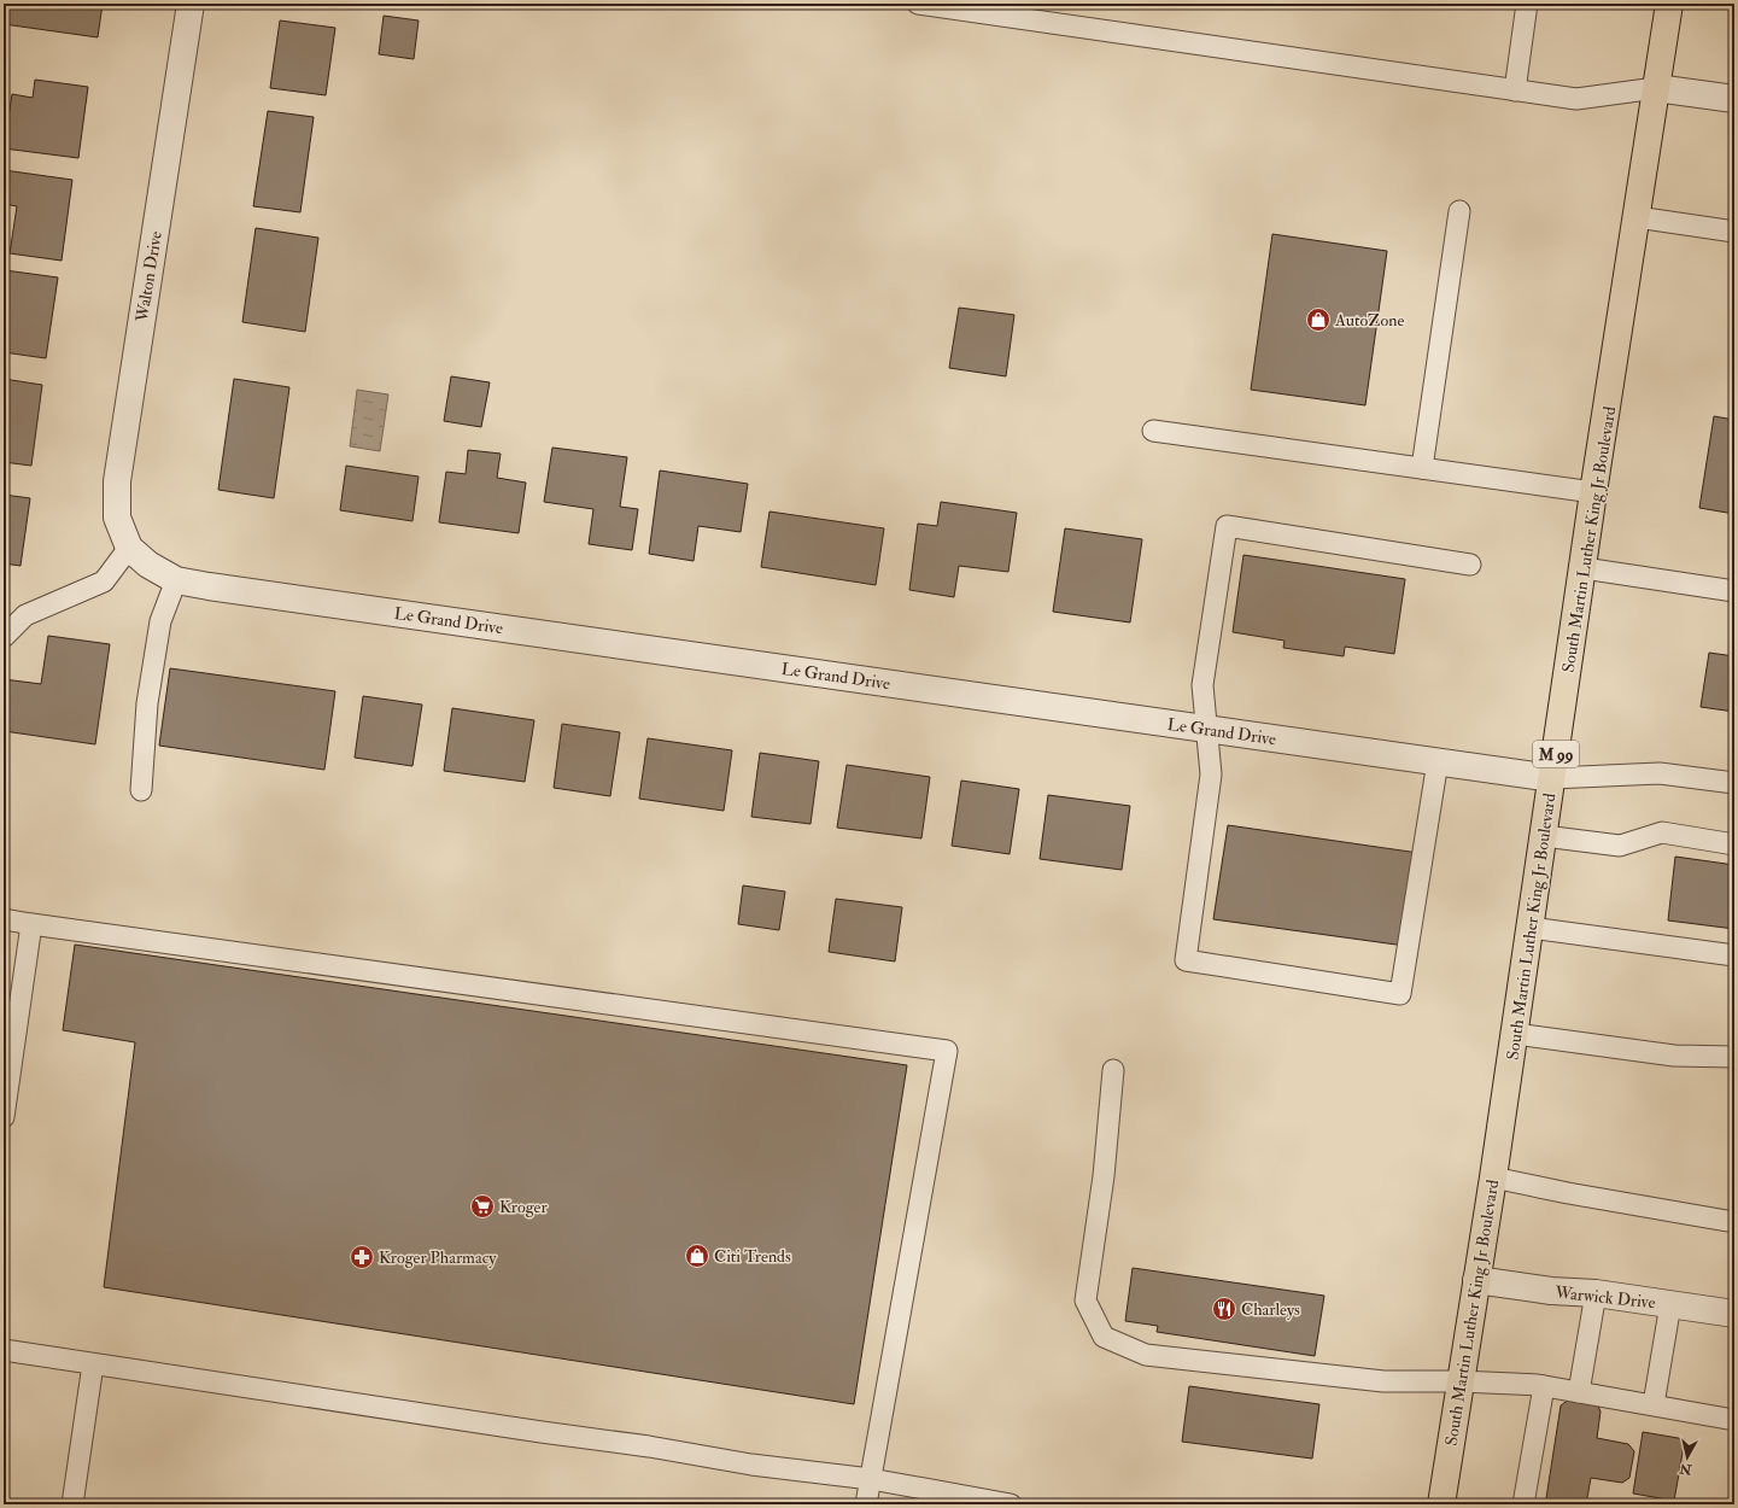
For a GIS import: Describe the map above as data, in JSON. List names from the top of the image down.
{
  "streets": {
    "main road": ["South Martin Luther King Jr Boulevard", "M 99"],
    "street": ["Walton Drive", "Le Grand Drive", "Warwick Drive"]
  },
  "crossings": [
    ["Walton Drive", "Le Grand Drive"],
    ["South Martin Luther King Jr Boulevard", "Le Grand Drive"],
    ["South Martin Luther King Jr Boulevard", "Warwick Drive"]
  ],
  "places": {
    "shop": ["AutoZone", "Citi Trends"],
    "supermarket": ["Kroger"],
    "pharmacy": ["Kroger Pharmacy"],
    "restaurant": ["Charleys"]
  },
  "north": "bottom"
}
